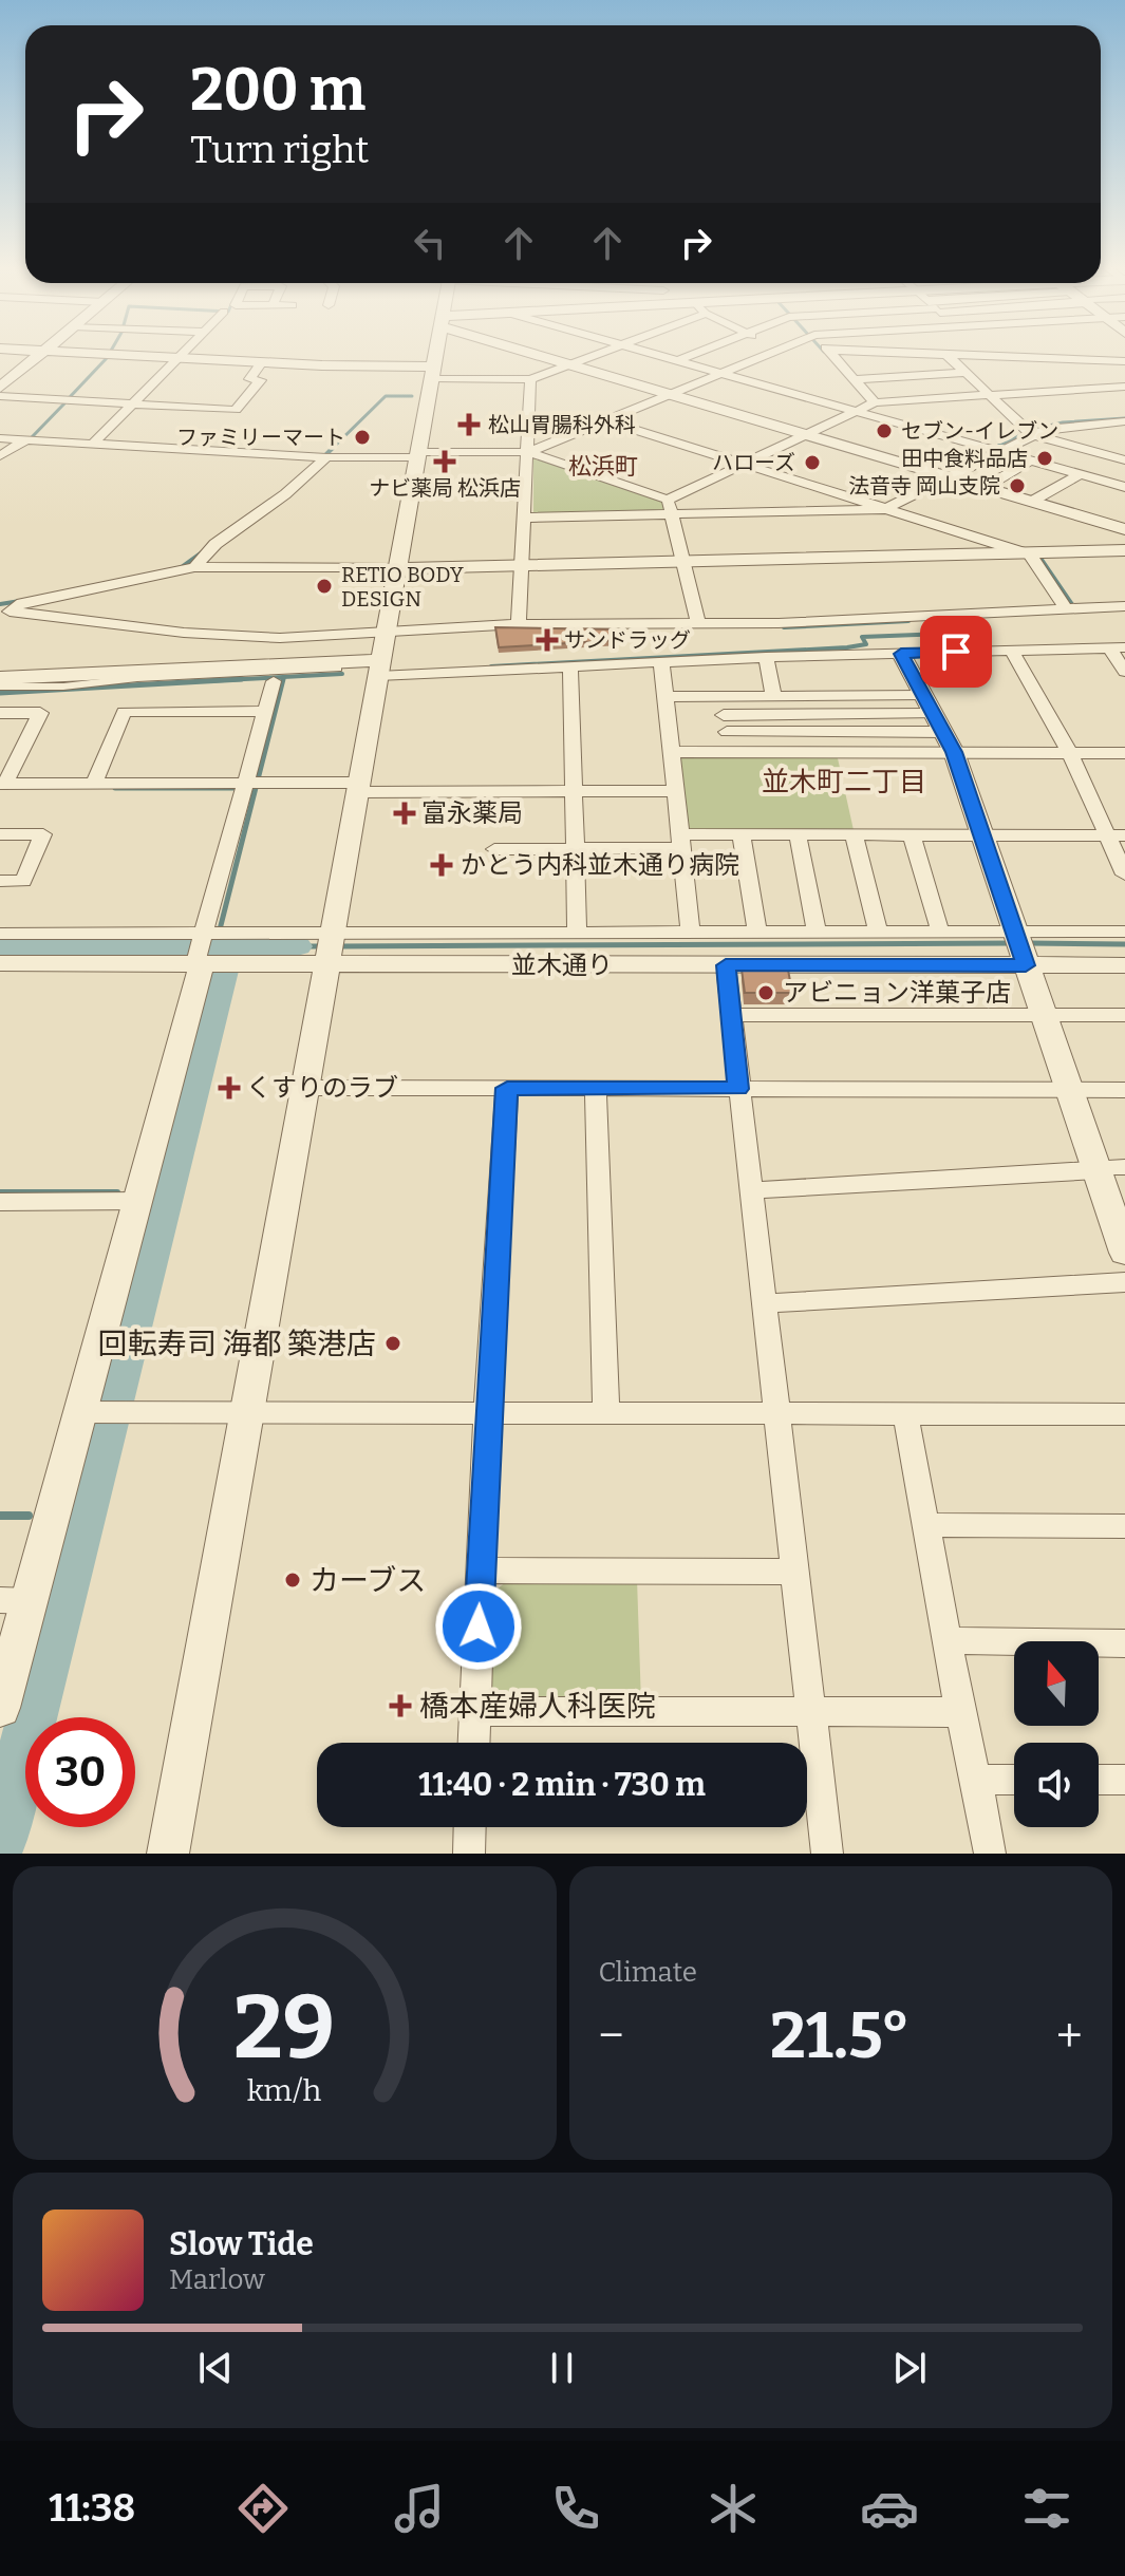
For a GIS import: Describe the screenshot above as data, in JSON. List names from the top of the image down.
{
  "streets": {
    "street": ["並木通り"]
  },
  "districts": ["松浜町", "並木町二丁目"],
  "places": {
    "health": [
      "松山胃腸科外科",
      "ナビ薬局 松浜店",
      "サンドラッグ",
      "富永薬局",
      "かとう内科並木通り病院",
      "くすりのラブ",
      "橋本産婦人科医院"
    ],
    "other": [
      "セブン-イレブン",
      "ファミリーマート",
      "田中食料品店",
      "ハローズ",
      "法音寺 岡山支院",
      "RETIO BODY DESIGN",
      "アビニョン洋菓子店",
      "回転寿司 海都 築港店",
      "カーブス"
    ]
  },
  "north": "top",
  "page": {
    "turn": ["200 m", "Turn right"],
    "limit": "30",
    "trip": "11:40 · 2 min · 730 m",
    "tile": "Climate",
    "heat": ["−", "21.5°", "+"],
    "song": ["Slow Tide", "Marlow"],
    "tabs": "11:38",
    "gauge": ["29", "km/h"]
  }
}
